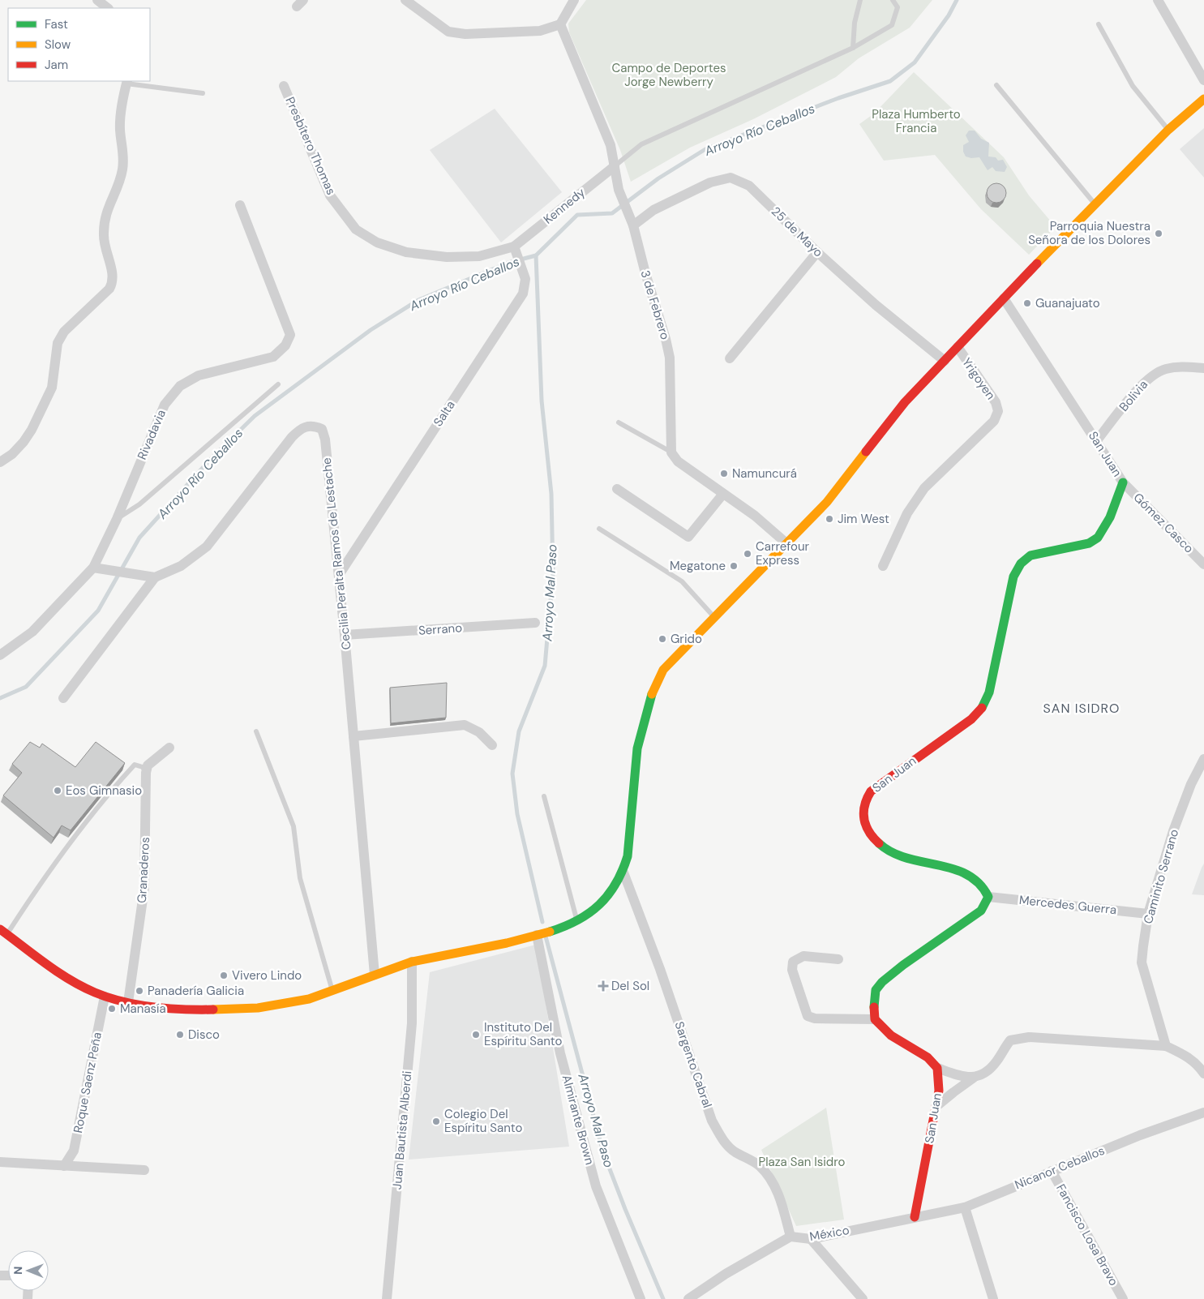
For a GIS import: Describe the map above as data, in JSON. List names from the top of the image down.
{
  "streets": {
    "main road": ["San Juan"],
    "street": [
      "Presbítero Thomas",
      "Kennedy",
      "25 de Mayo",
      "3 de Febrero",
      "Yrigoyen",
      "Bolivia",
      "Salta",
      "Rivadavia",
      "Gómez Casco",
      "Cecilia Peralta Ramos de Lestache",
      "Serrano",
      "Granaderos",
      "Caminito Serrano",
      "Mercedes Guerra",
      "Sargento Cabral",
      "Roque Saenz Peña",
      "Almirante Brown",
      "Juan Bautista Alberdi",
      "Nicanor Ceballos",
      "México",
      "Fancisco Losa Bravo"
    ]
  },
  "crossings": [
    ["Presbítero Thomas", "Kennedy"],
    ["Presbítero Thomas", "Salta"],
    ["Kennedy", "3 de Febrero"],
    ["Kennedy", "Salta"],
    ["25 de Mayo", "3 de Febrero"],
    ["Bolivia", "San Juan"],
    ["Salta", "Cecilia Peralta Ramos de Lestache"],
    ["San Juan", "Gómez Casco"],
    ["San Juan", "Mercedes Guerra"],
    ["San Juan", "Nicanor Ceballos"],
    ["San Juan", "México"],
    ["Cecilia Peralta Ramos de Lestache", "Serrano"],
    ["Caminito Serrano", "Mercedes Guerra"],
    ["Sargento Cabral", "México"],
    ["Nicanor Ceballos", "México"],
    ["Nicanor Ceballos", "Fancisco Losa Bravo"]
  ],
  "districts": ["SAN ISIDRO"],
  "water": ["Arroyo Río Ceballos", "Arroyo Mal Paso"],
  "parks": ["Campo de Deportes Jorge Newberry", "Plaza Humberto Francia", "Plaza San Isidro"],
  "places": {
    "other": [
      "Parroquia Nuestra Señora de los Dolores",
      "Guanajuato",
      "Namuncurá",
      "Jim West",
      "Carrefour Express",
      "Megatone",
      "Grido",
      "Eos Gimnasio",
      "Vivero Lindo",
      "Panadería Galicia",
      "Manasía",
      "Disco",
      "Instituto Del Espíritu Santo",
      "Colegio Del Espíritu Santo"
    ],
    "health": ["Del Sol"]
  },
  "legend": ["Fast", "Slow", "Jam"],
  "north": "left"
}
